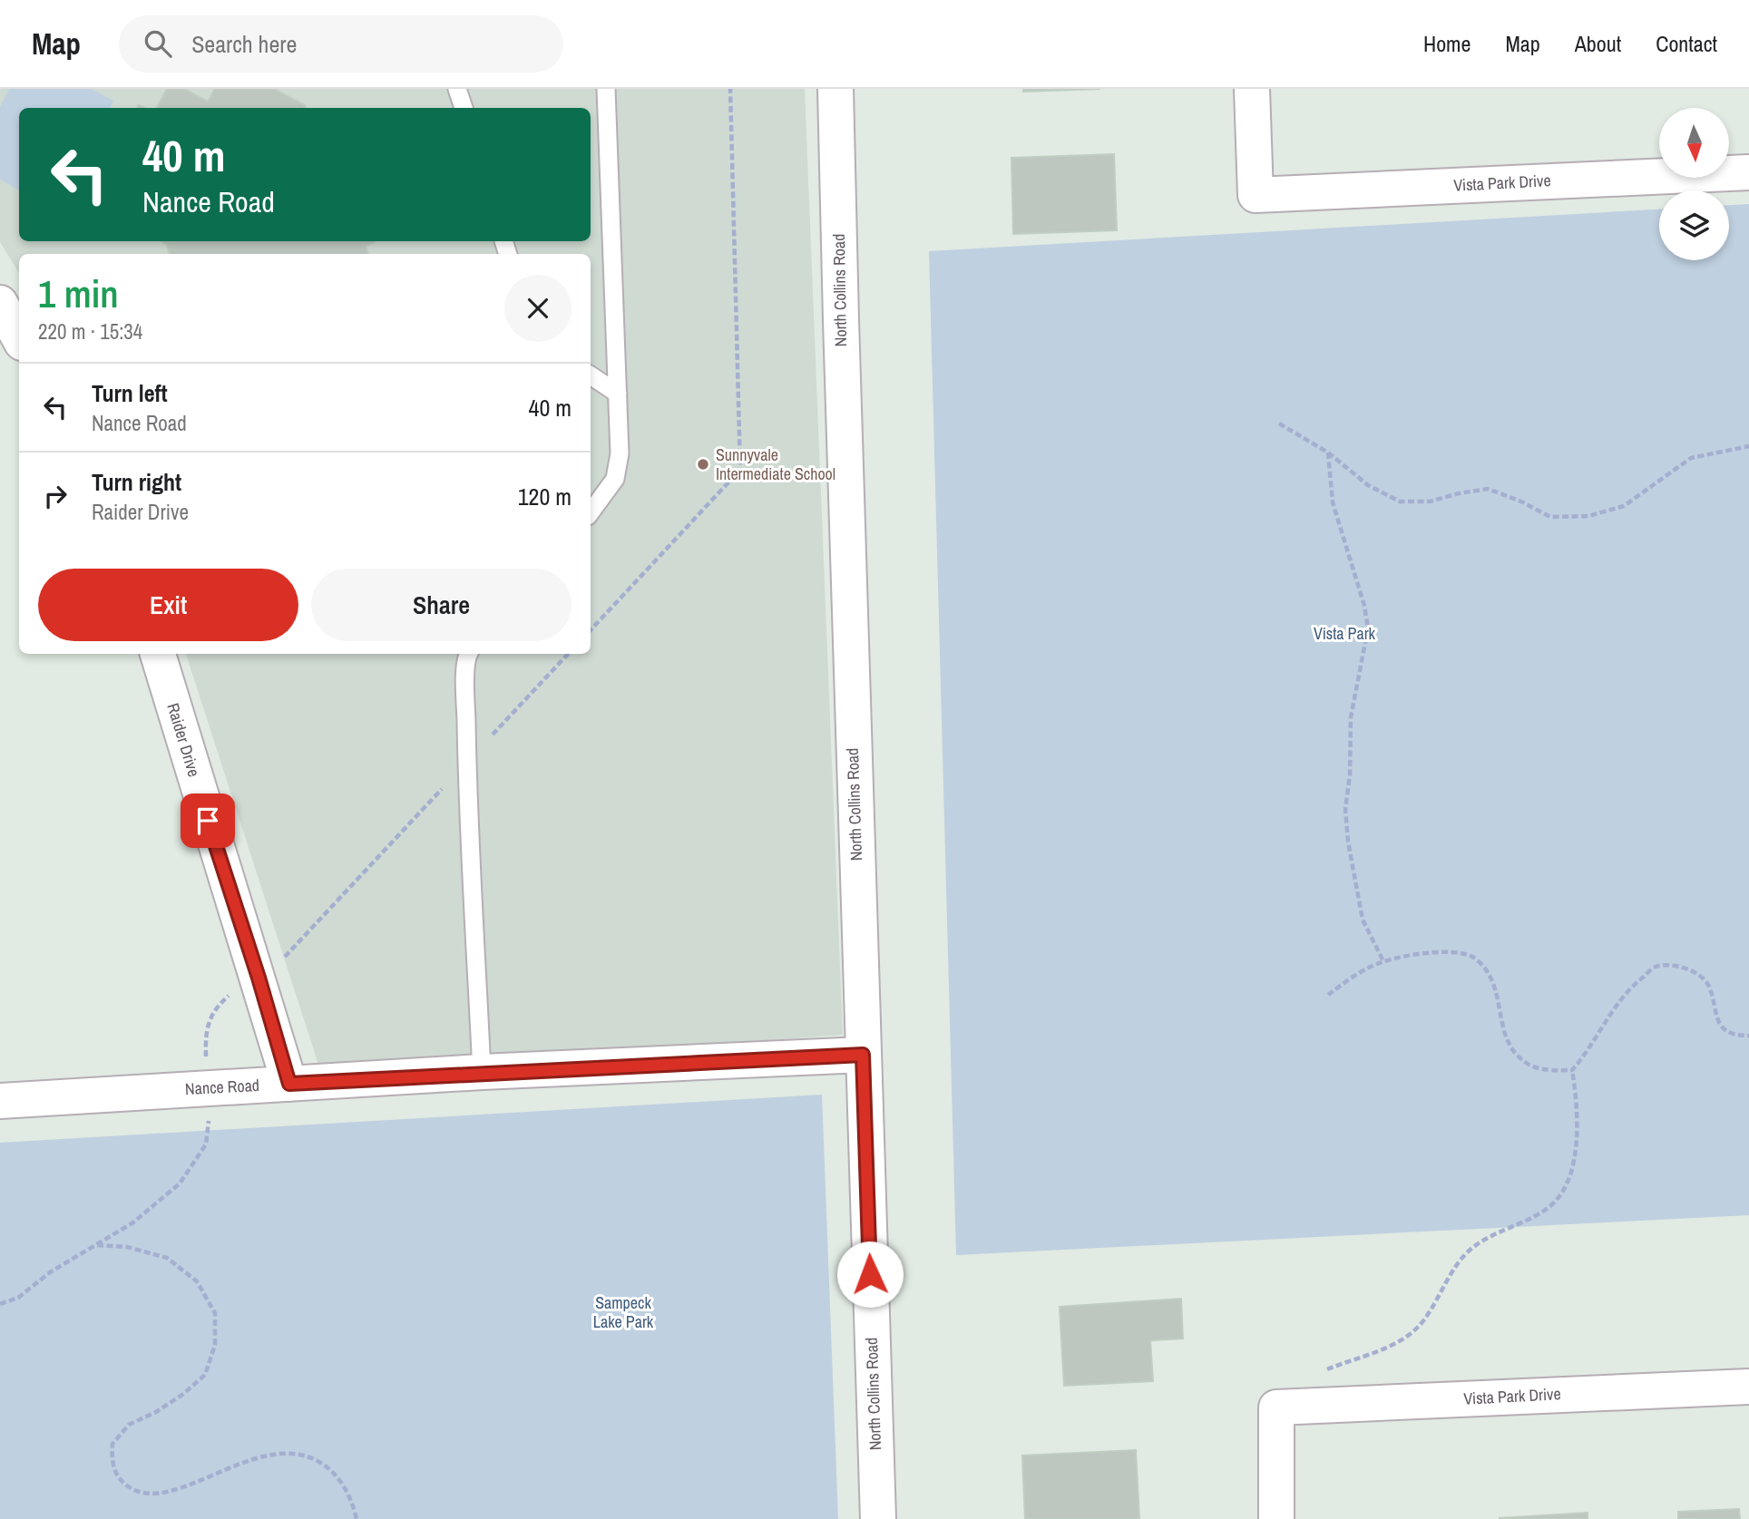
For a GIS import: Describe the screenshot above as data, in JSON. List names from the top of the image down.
{
  "streets": {
    "street": [
      "Vista Park Drive",
      "North Collins Road",
      "Raider Drive",
      "Nance Road"
    ]
  },
  "crossings": [
    ["North Collins Road", "Nance Road"],
    ["Raider Drive", "Nance Road"]
  ],
  "parks": ["Vista Park", "Sampeck Lake Park"],
  "places": ["Sunnyvale Intermediate School"],
  "north": "bottom",
  "page": {
    "header": "Map",
    "search": "Search here",
    "nav": [
      "Home",
      "Map",
      "About",
      "Contact"
    ],
    "turn": ["40 m", "Nance Road"],
    "heading": ["1 min", "220 m · 15:34"],
    "list": [
      {
        "name": "Turn left",
        "note": "Nance Road",
        "value": "40 m"
      },
      {
        "name": "Turn right",
        "note": "Raider Drive",
        "value": "120 m"
      }
    ],
    "buttons": ["Exit", "Share"]
  }
}
